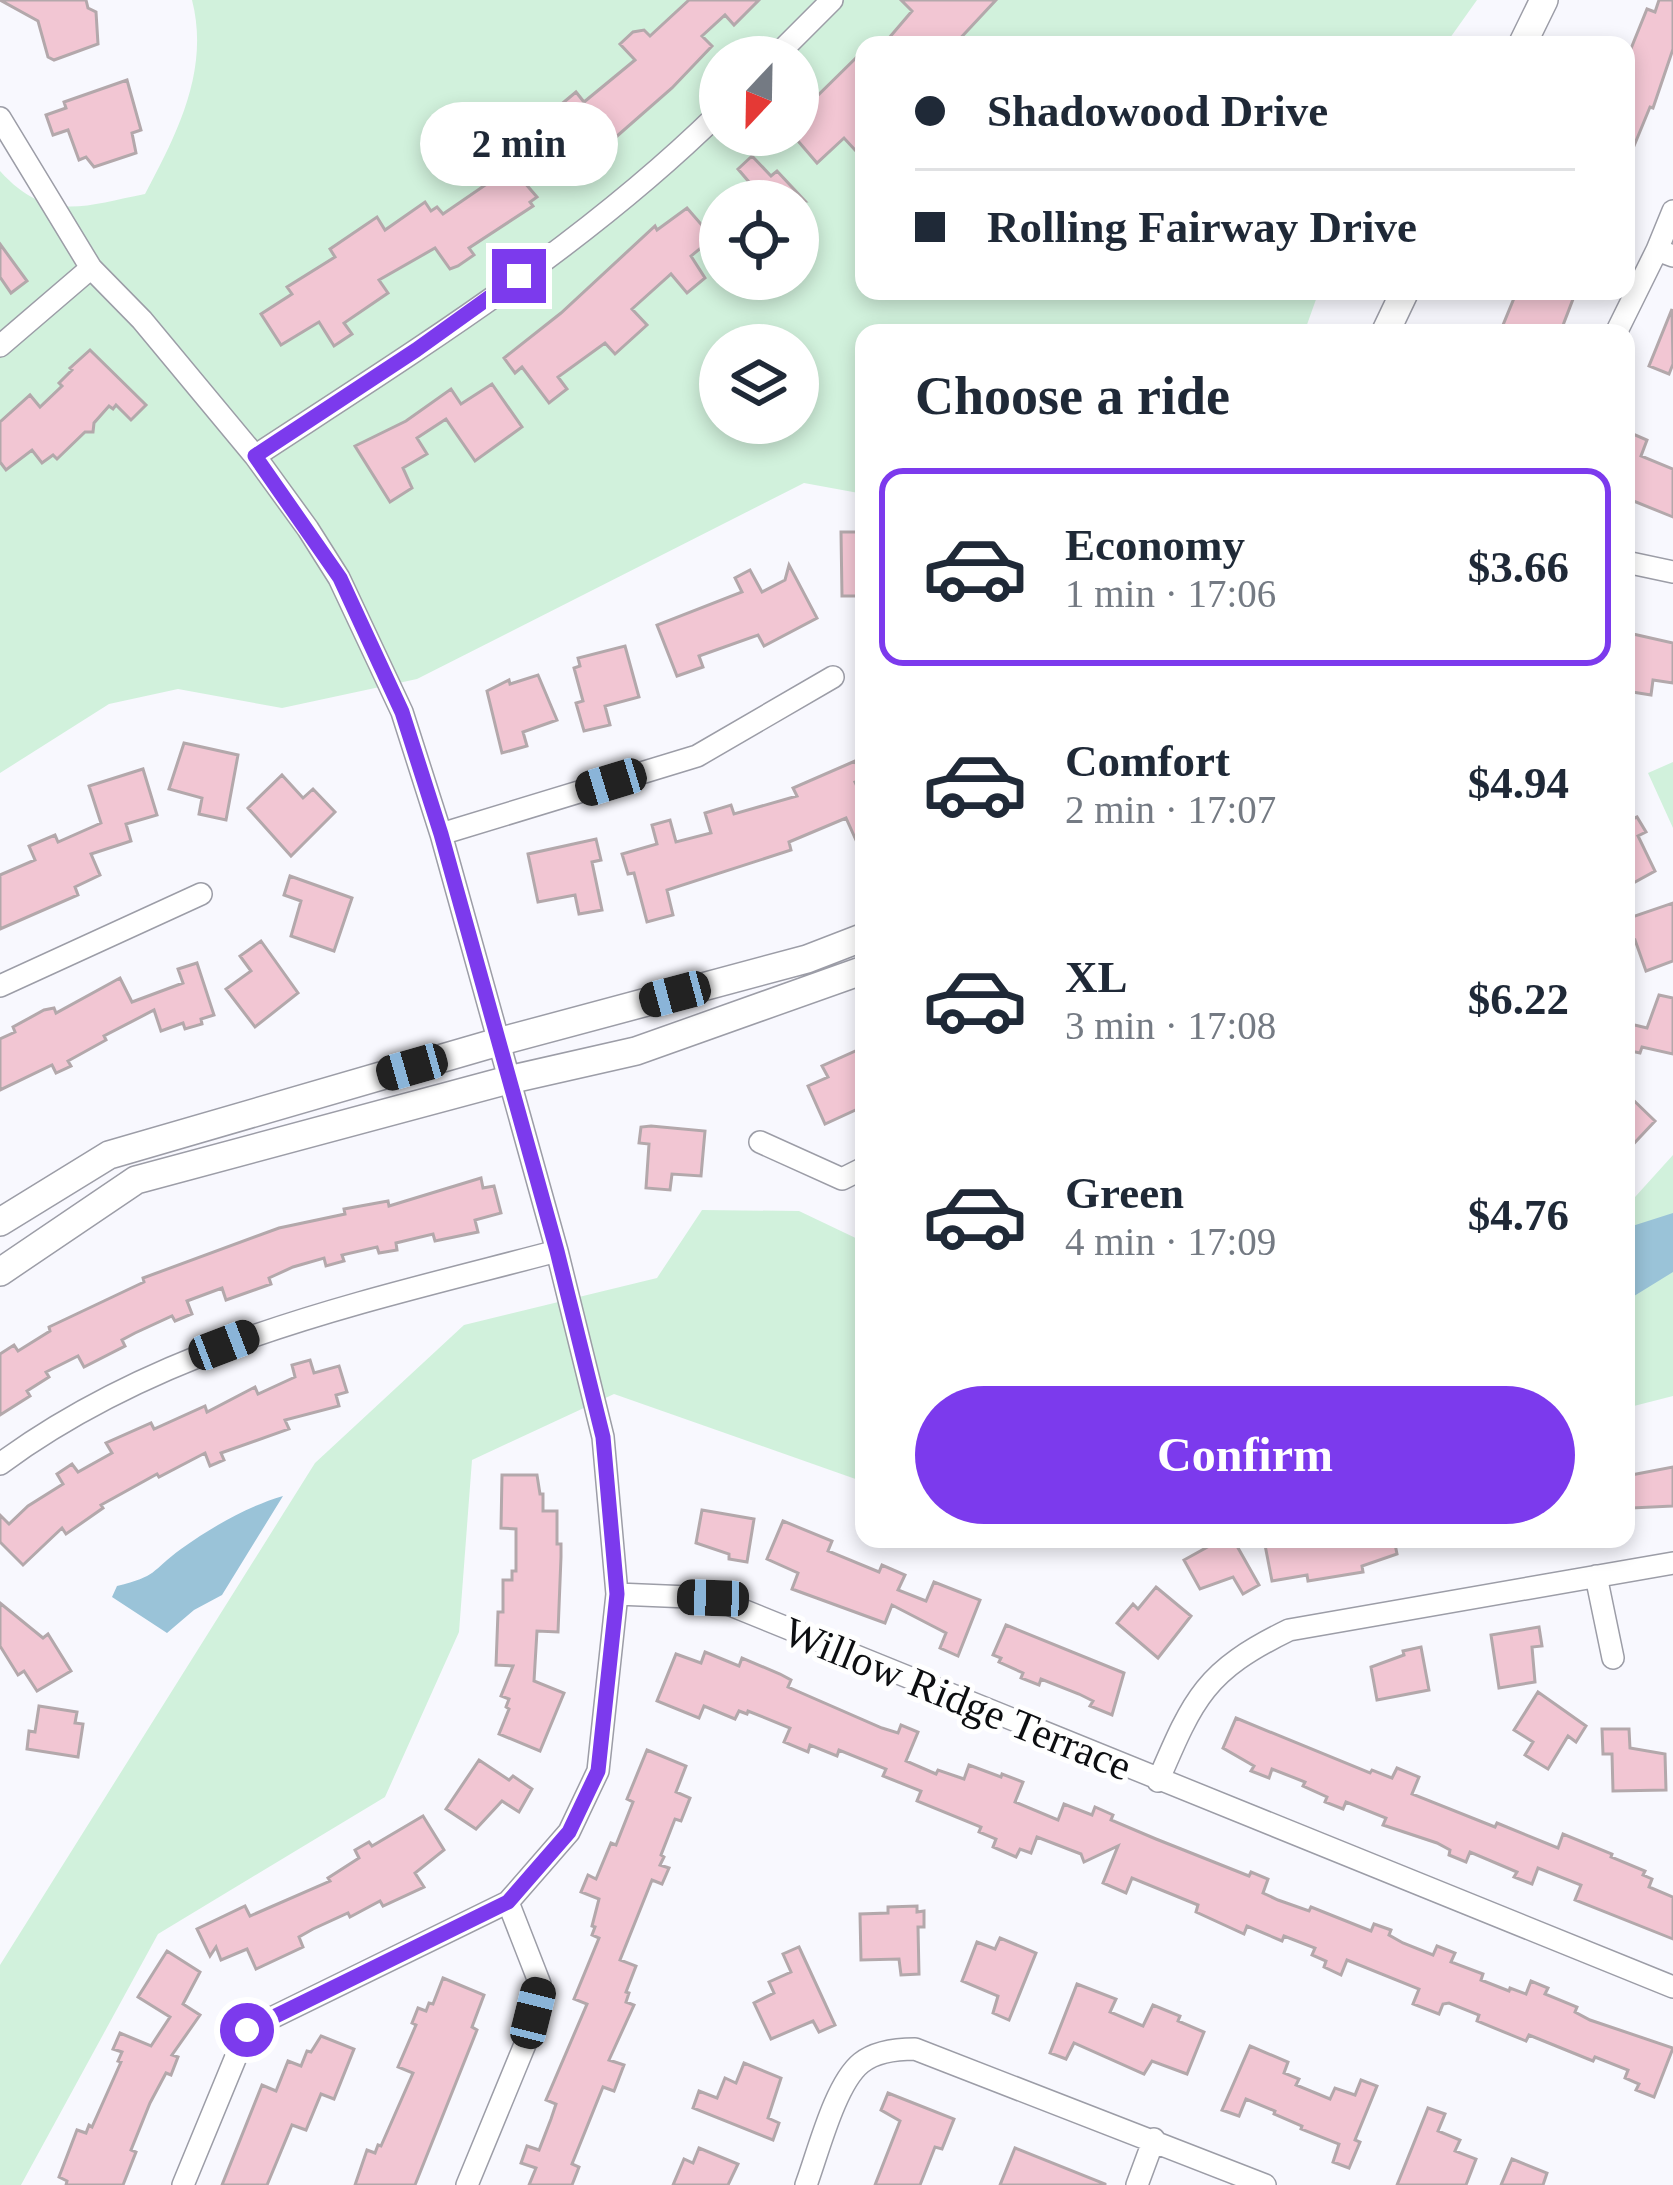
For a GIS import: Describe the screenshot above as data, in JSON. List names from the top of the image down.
{
  "streets": {
    "street": ["Willow Ridge Terrace"]
  },
  "north": "bottom",
  "page": {
    "banner": ["Shadowood Drive", "Rolling Fairway Drive"],
    "bubble": "2 min",
    "heading": "Choose a ride",
    "list": [
      {
        "name": "Economy",
        "note": "1 min · 17:06",
        "value": "$3.66"
      },
      {
        "name": "Comfort",
        "note": "2 min · 17:07",
        "value": "$4.94"
      },
      {
        "name": "XL",
        "note": "3 min · 17:08",
        "value": "$6.22"
      },
      {
        "name": "Green",
        "note": "4 min · 17:09",
        "value": "$4.76"
      }
    ],
    "buttons": "Confirm"
  }
}
